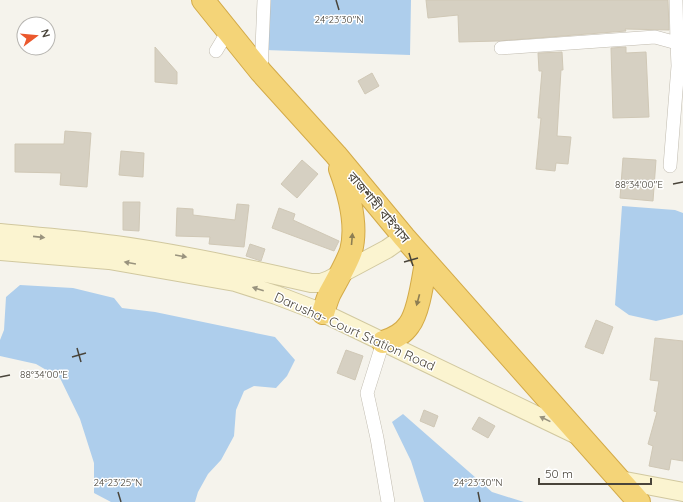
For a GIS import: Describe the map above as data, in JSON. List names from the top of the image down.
{
  "streets": {
    "highway": ["রাজশাহী বাইপাস"],
    "street": ["Darusha- Court Station Road"]
  },
  "crossings": [
    ["রাজশাহী বাইপাস", "Darusha- Court Station Road"]
  ],
  "scale_bar": "50 m",
  "north": "right",
  "coordinates": ["24°23'30\"N", "88°34'00\"E", "24°23'25\"N"]
}
